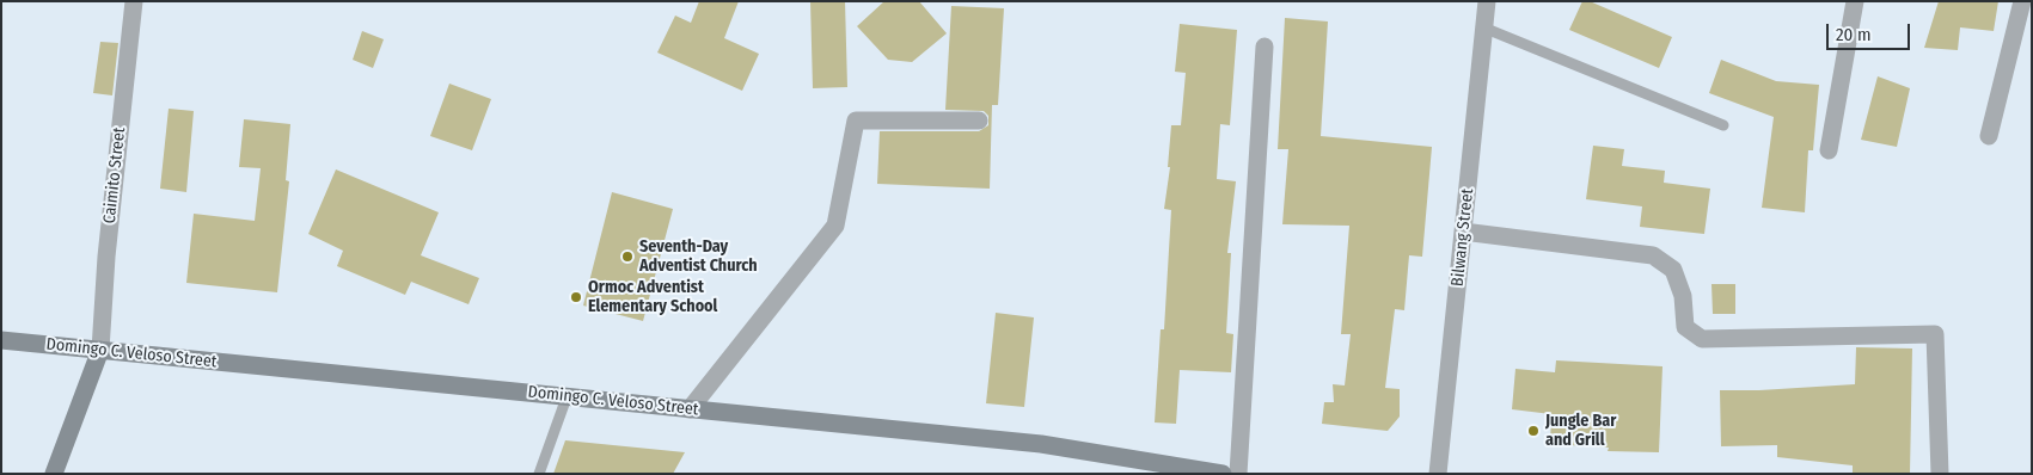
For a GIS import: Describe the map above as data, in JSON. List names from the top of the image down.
{
  "streets": {
    "main road": ["Domingo C. Veloso Street"],
    "street": ["Caimito Street", "Bilwang Street"]
  },
  "crossings": [
    ["Caimito Street", "Domingo C. Veloso Street"]
  ],
  "places": ["Seventh-Day Adventist Church", "Ormoc Adventist Elementary School", "Jungle Bar and Grill"],
  "scale_bar": "20 m"
}
